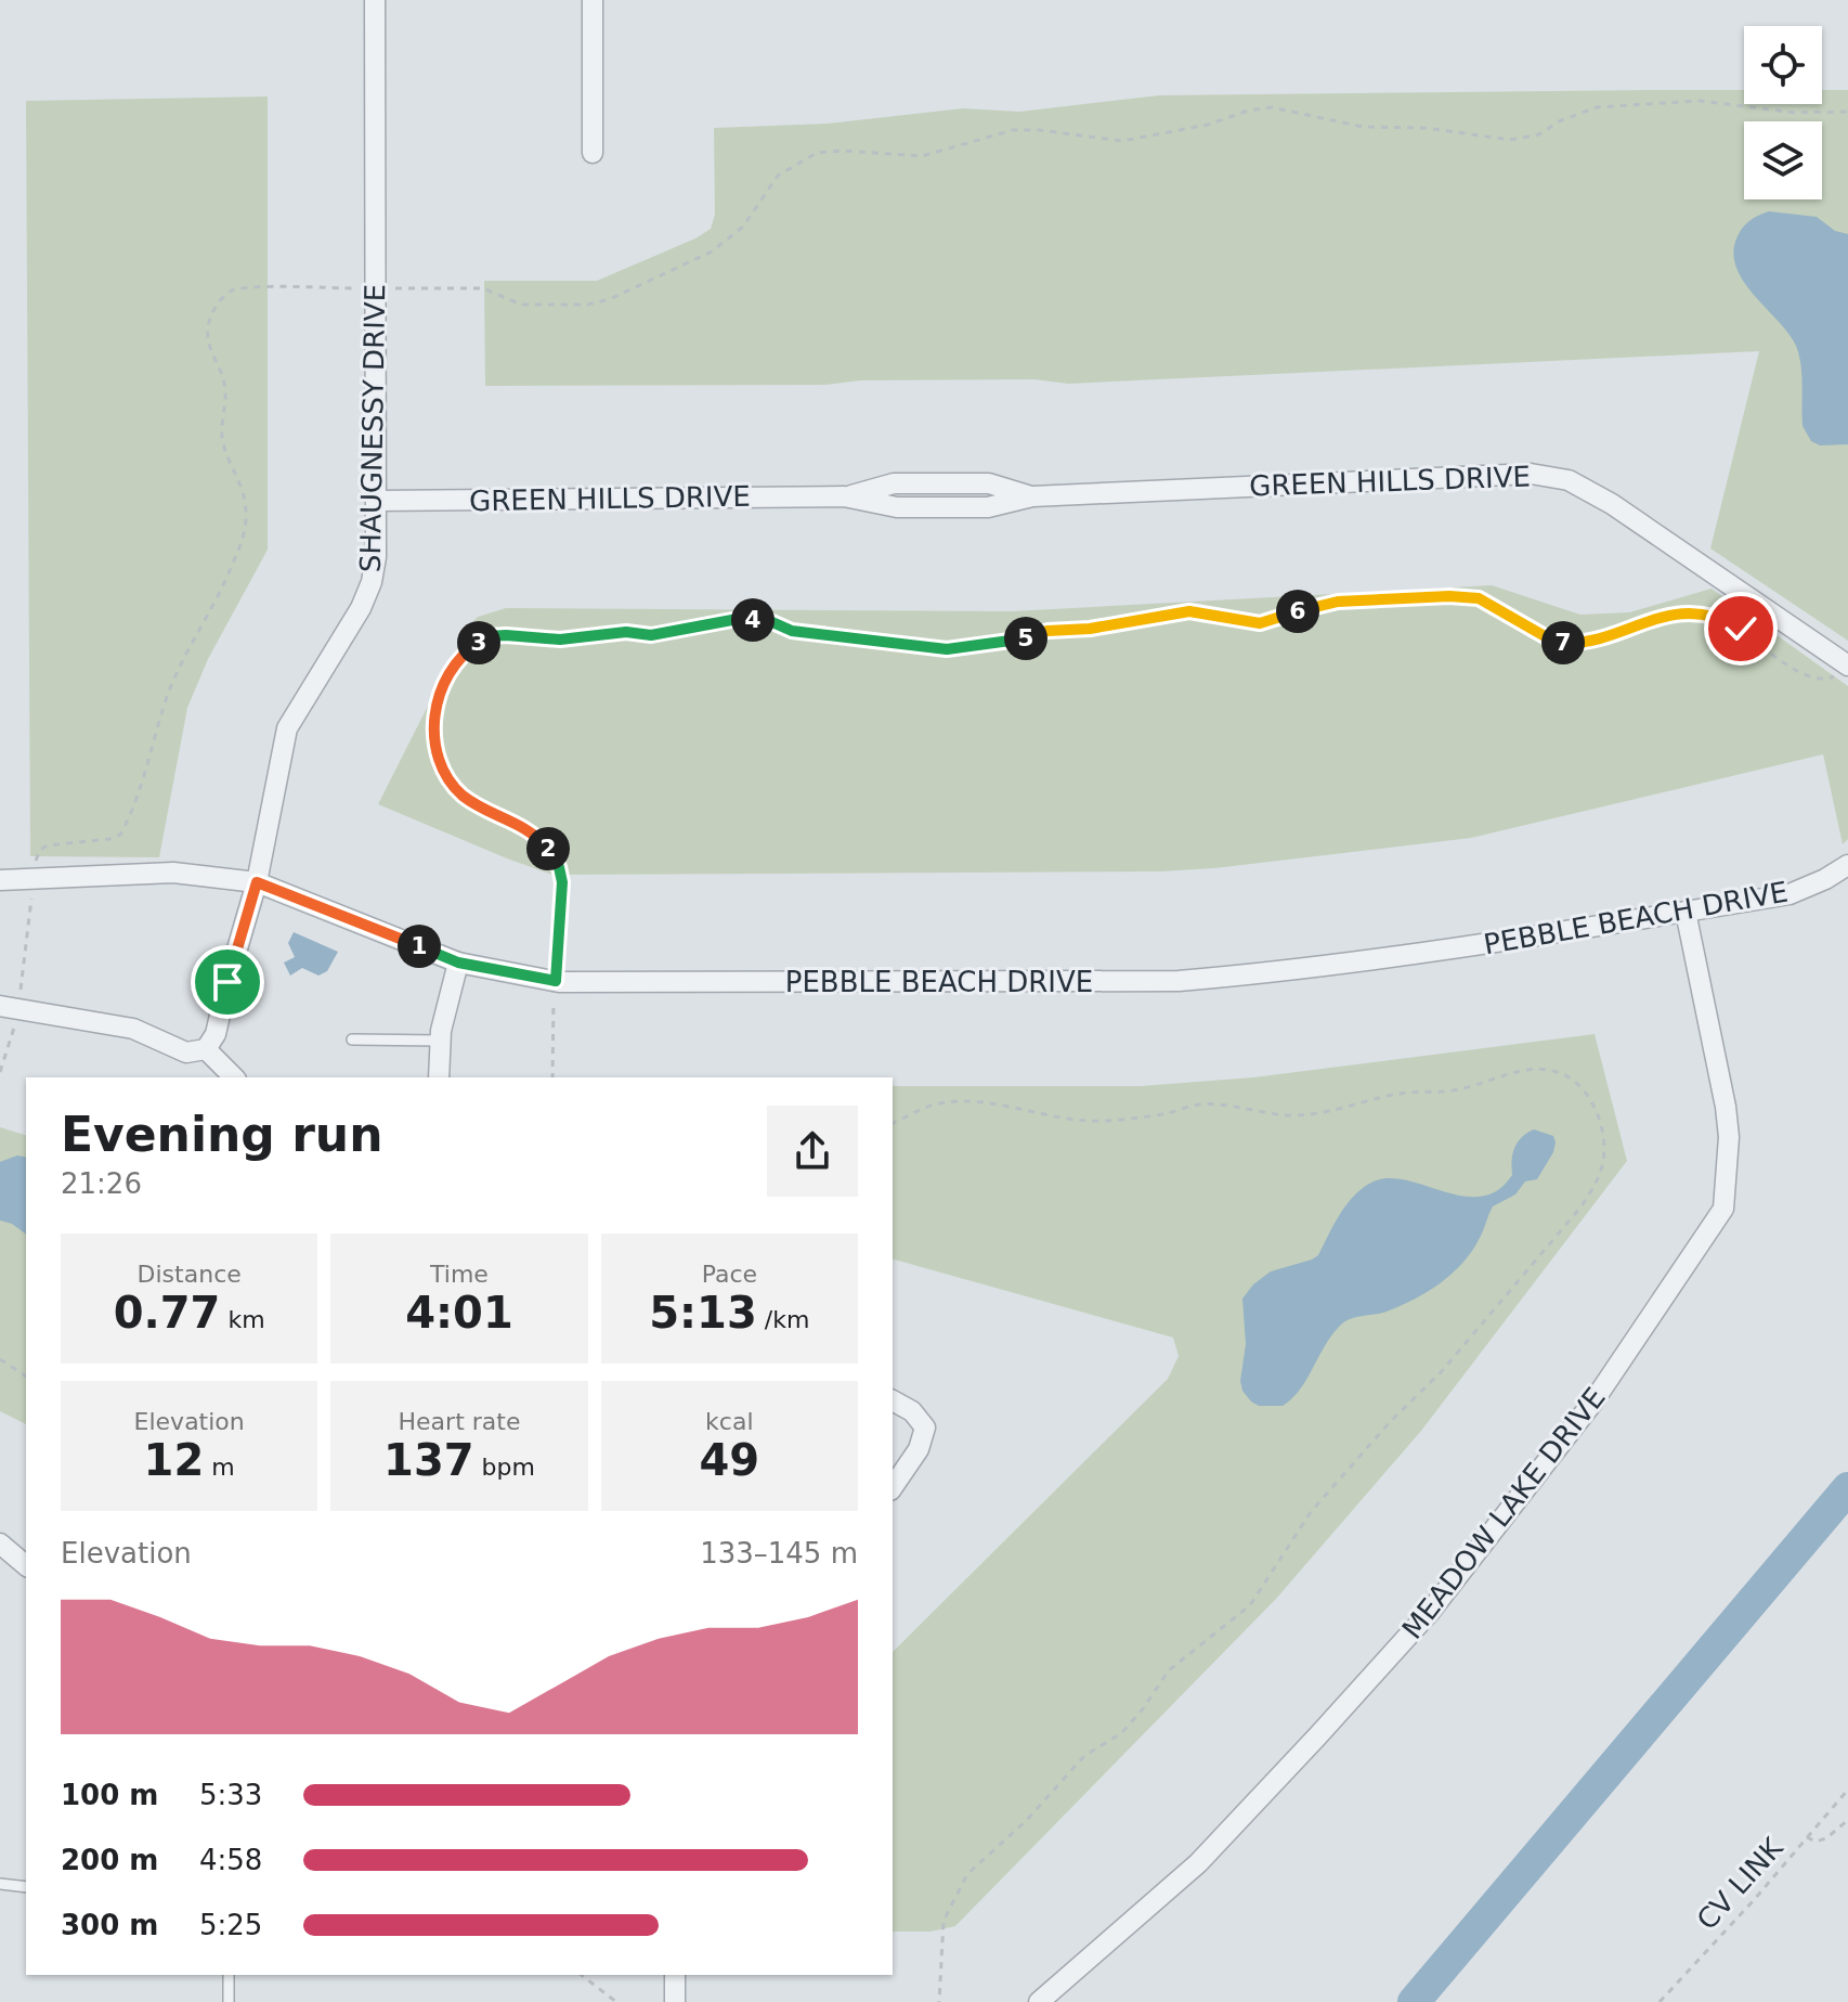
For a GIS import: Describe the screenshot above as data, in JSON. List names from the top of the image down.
{
  "streets": {
    "street": [
      "SHAUGNESSY DRIVE",
      "GREEN HILLS DRIVE",
      "PEBBLE BEACH DRIVE",
      "MEADOW LAKE DRIVE"
    ],
    "path": ["CV LINK"]
  },
  "crossings": [
    ["SHAUGNESSY DRIVE", "GREEN HILLS DRIVE"],
    ["SHAUGNESSY DRIVE", "PEBBLE BEACH DRIVE"],
    ["PEBBLE BEACH DRIVE", "MEADOW LAKE DRIVE"]
  ],
  "page": {
    "pins": [
      "6",
      "4",
      "5",
      "3",
      "7",
      "2",
      "1"
    ],
    "heading": ["Evening run", "21:26"],
    "stats": [
      ["Distance", "0.77 km"],
      ["Time", "4:01"],
      ["Pace", "5:13 /km"],
      ["Elevation", "12 m"],
      ["Heart rate", "137 bpm"],
      ["kcal", "49"]
    ],
    "chart": ["Elevation", "133–145 m"],
    "list": [
      {
        "name": "100 m",
        "note": "5:33"
      },
      {
        "name": "200 m",
        "note": "4:58"
      },
      {
        "name": "300 m",
        "note": "5:25"
      }
    ]
  }
}
